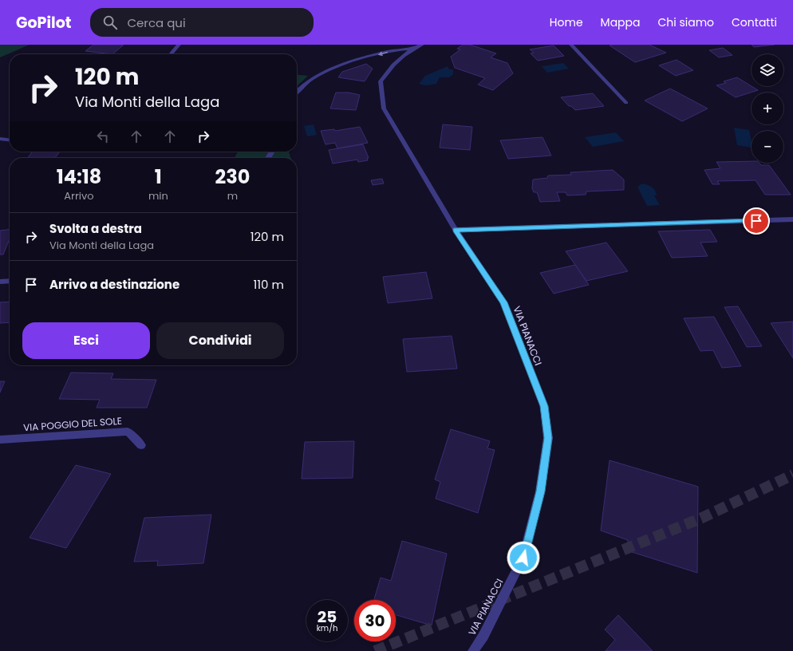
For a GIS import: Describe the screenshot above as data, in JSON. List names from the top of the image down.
{
  "streets": {
    "street": ["VIA PIANACCI", "VIA POGGIO DEL SOLE"]
  },
  "page": {
    "header": "GoPilot",
    "search": "Cerca qui",
    "nav": [
      "Home",
      "Mappa",
      "Chi siamo",
      "Contatti"
    ],
    "map_buttons": ["+", "−"],
    "turn": ["120 m", "Via Monti della Laga"],
    "eta": [
      "14:18",
      "Arrivo",
      "1",
      "min",
      "230",
      "m"
    ],
    "list": [
      {
        "name": "Svolta a destra",
        "note": "Via Monti della Laga",
        "value": "120 m"
      },
      {
        "name": "Arrivo a destinazione",
        "value": "110 m"
      }
    ],
    "buttons": ["Esci", "Condividi"],
    "speed": "25 km/h",
    "limit": "30"
  }
}
